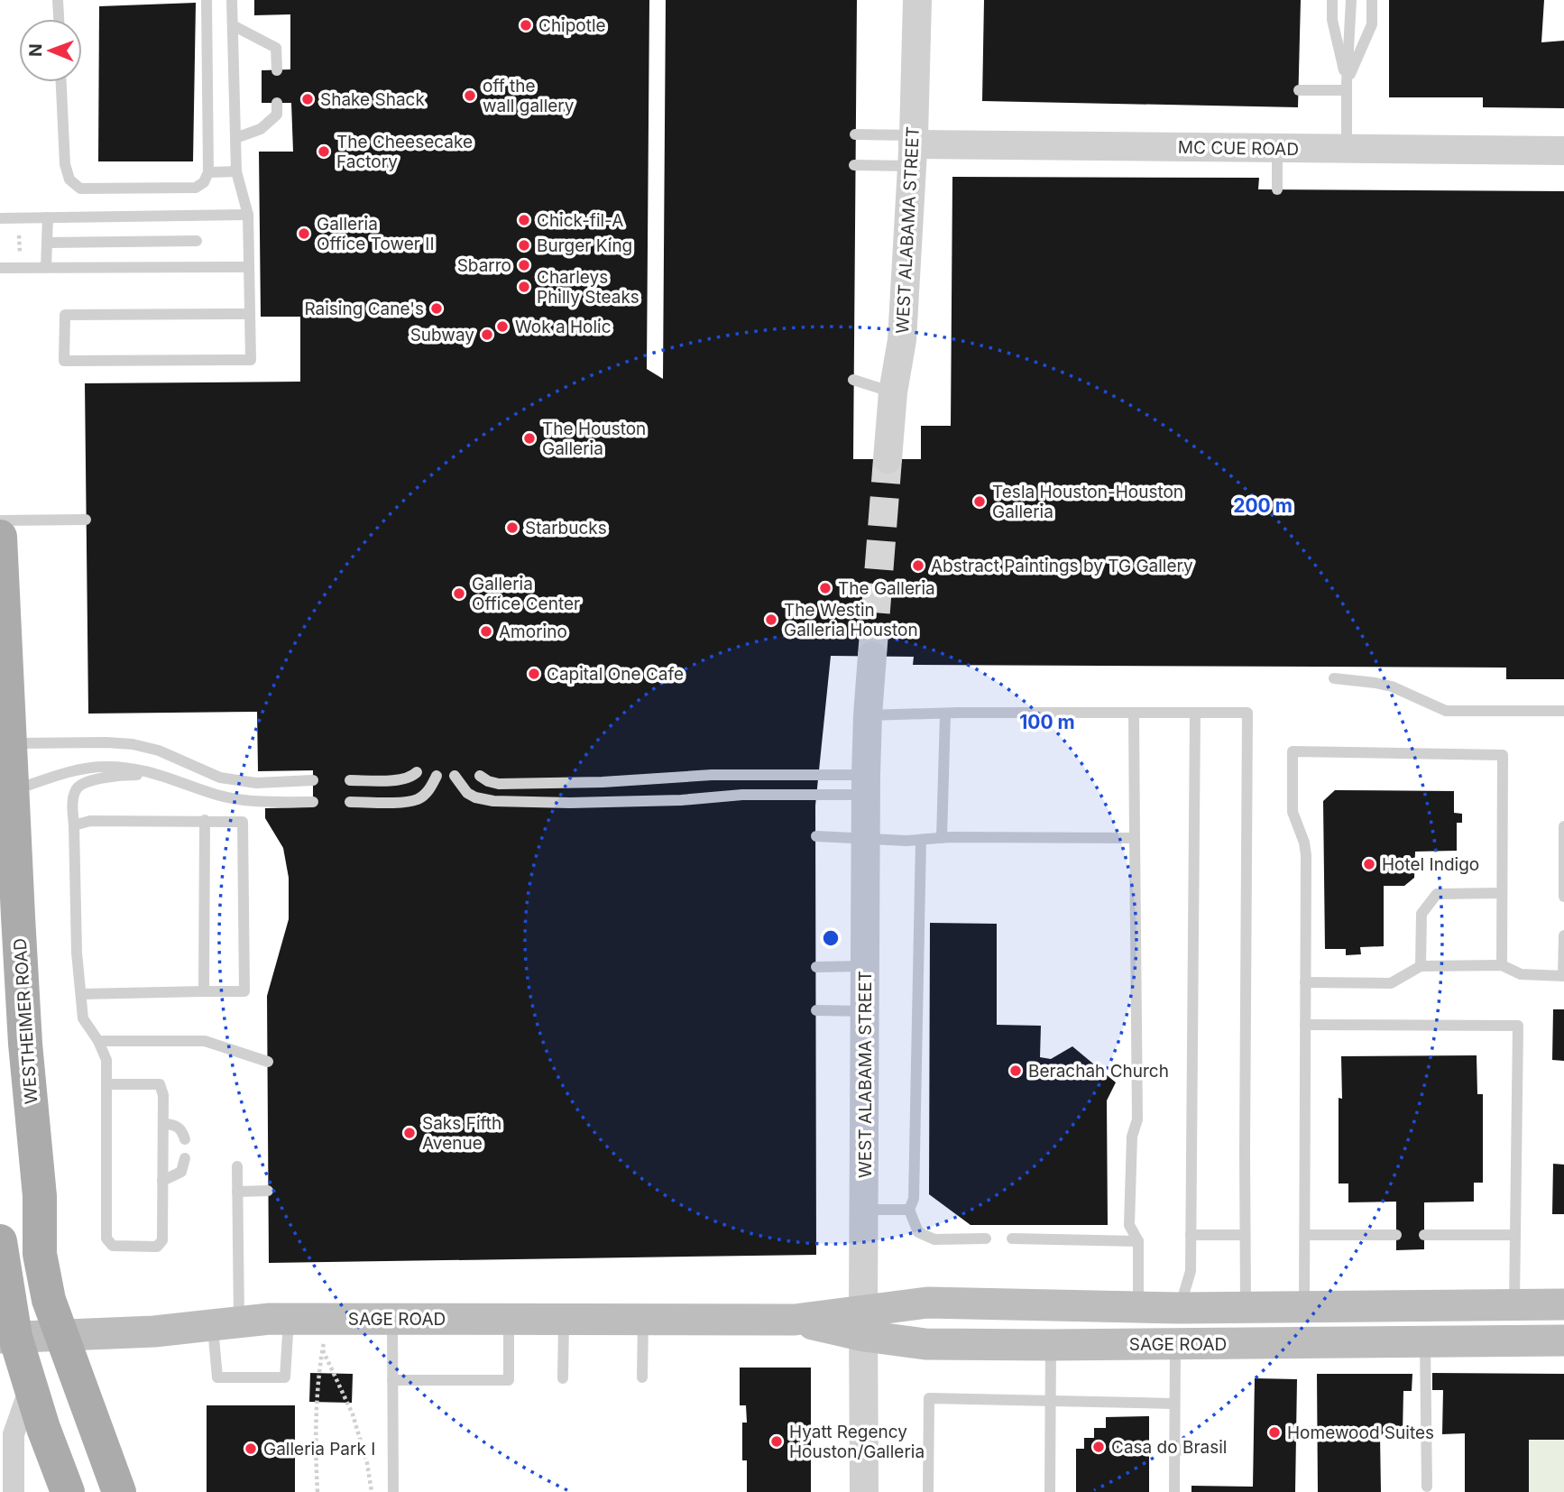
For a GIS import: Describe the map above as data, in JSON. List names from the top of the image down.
{
  "streets": {
    "main road": ["WESTHEIMER ROAD", "SAGE ROAD"],
    "street": ["MC CUE ROAD", "WEST ALABAMA STREET"]
  },
  "crossings": [
    ["MC CUE ROAD", "WEST ALABAMA STREET"],
    ["WEST ALABAMA STREET", "SAGE ROAD"],
    ["WESTHEIMER ROAD", "SAGE ROAD"]
  ],
  "places": [
    "Chipotle",
    "off the wall gallery",
    "Shake Shack",
    "The Cheesecake Factory",
    "Chick-fil-A",
    "Galleria Office Tower II",
    "Burger King",
    "Sbarro",
    "Charleys Philly Steaks",
    "Raising Cane's",
    "Wok a Holic",
    "Subway",
    "The Houston Galleria",
    "Tesla Houston-Houston Galleria",
    "Starbucks",
    "Abstract Paintings by TG Gallery",
    "The Galleria",
    "Galleria Office Center",
    "The Westin Galleria Houston",
    "Amorino",
    "Capital One Cafe",
    "Hotel Indigo",
    "Berachah Church",
    "Saks Fifth Avenue",
    "Homewood Suites",
    "Hyatt Regency Houston/Galleria",
    "Casa do Brasil",
    "Galleria Park I"
  ],
  "north": "left",
  "rings": ["200 m", "100 m"]
}
